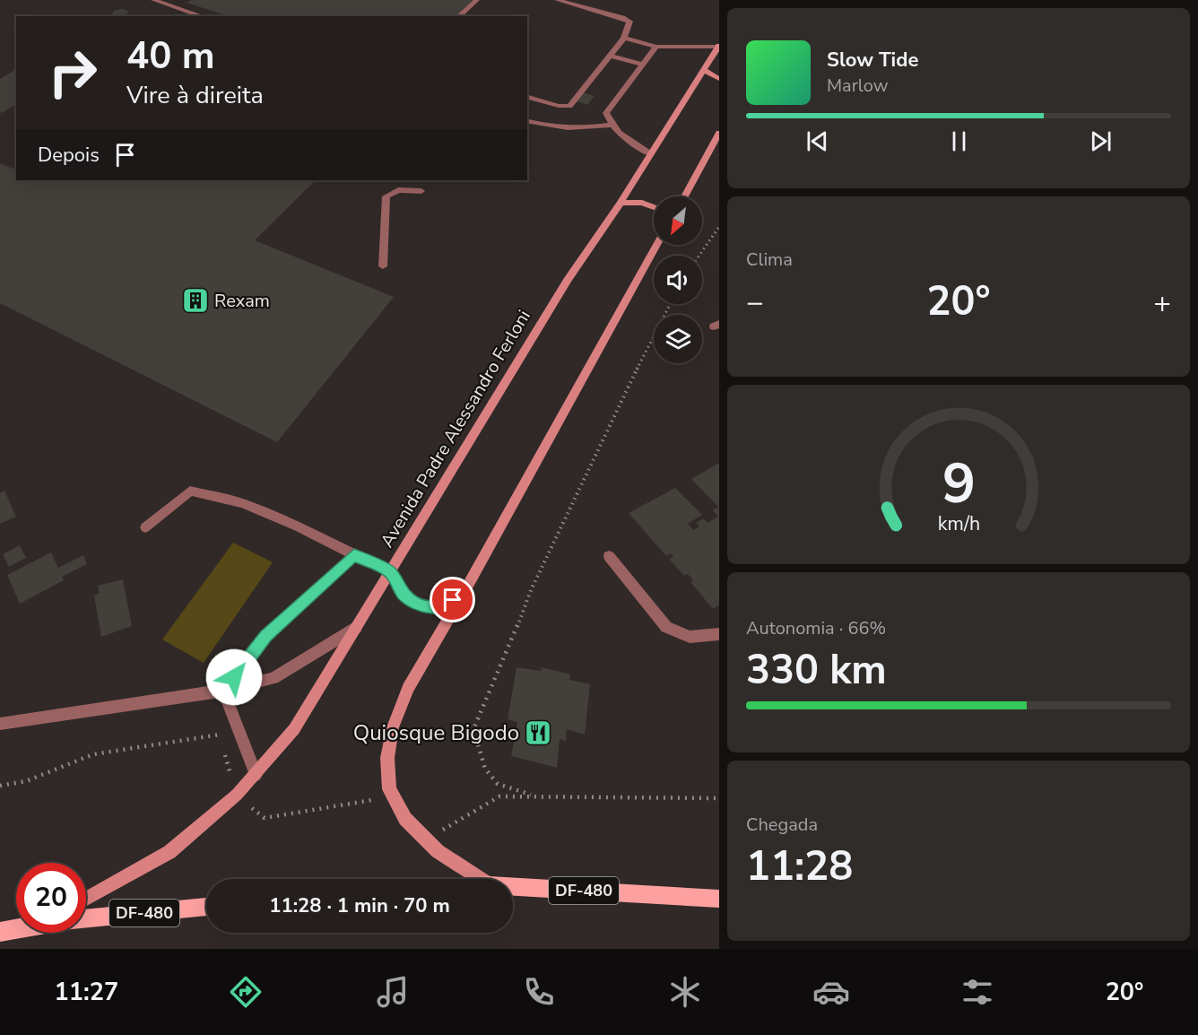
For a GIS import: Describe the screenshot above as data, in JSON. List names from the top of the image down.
{
  "streets": {
    "main road": ["Avenida Padre Alessandro Ferloni", "DF-480"]
  },
  "places": {
    "building": ["Rexam"],
    "restaurant": ["Quiosque Bigodo"]
  },
  "north": "bottom left",
  "page": {
    "turn": ["40 m", "Vire à direita"],
    "song": ["Slow Tide", "Marlow"],
    "then": "Depois",
    "tile": [
      "Clima",
      ["Autonomia · 66%", "330 km"],
      ["Chegada", "11:28"]
    ],
    "heat": ["−", "20°", "+"],
    "limit": "20",
    "trip": "11:28 · 1 min · 70 m",
    "tabs": ["11:27", "20°"],
    "gauge": ["9", "km/h"]
  }
}
